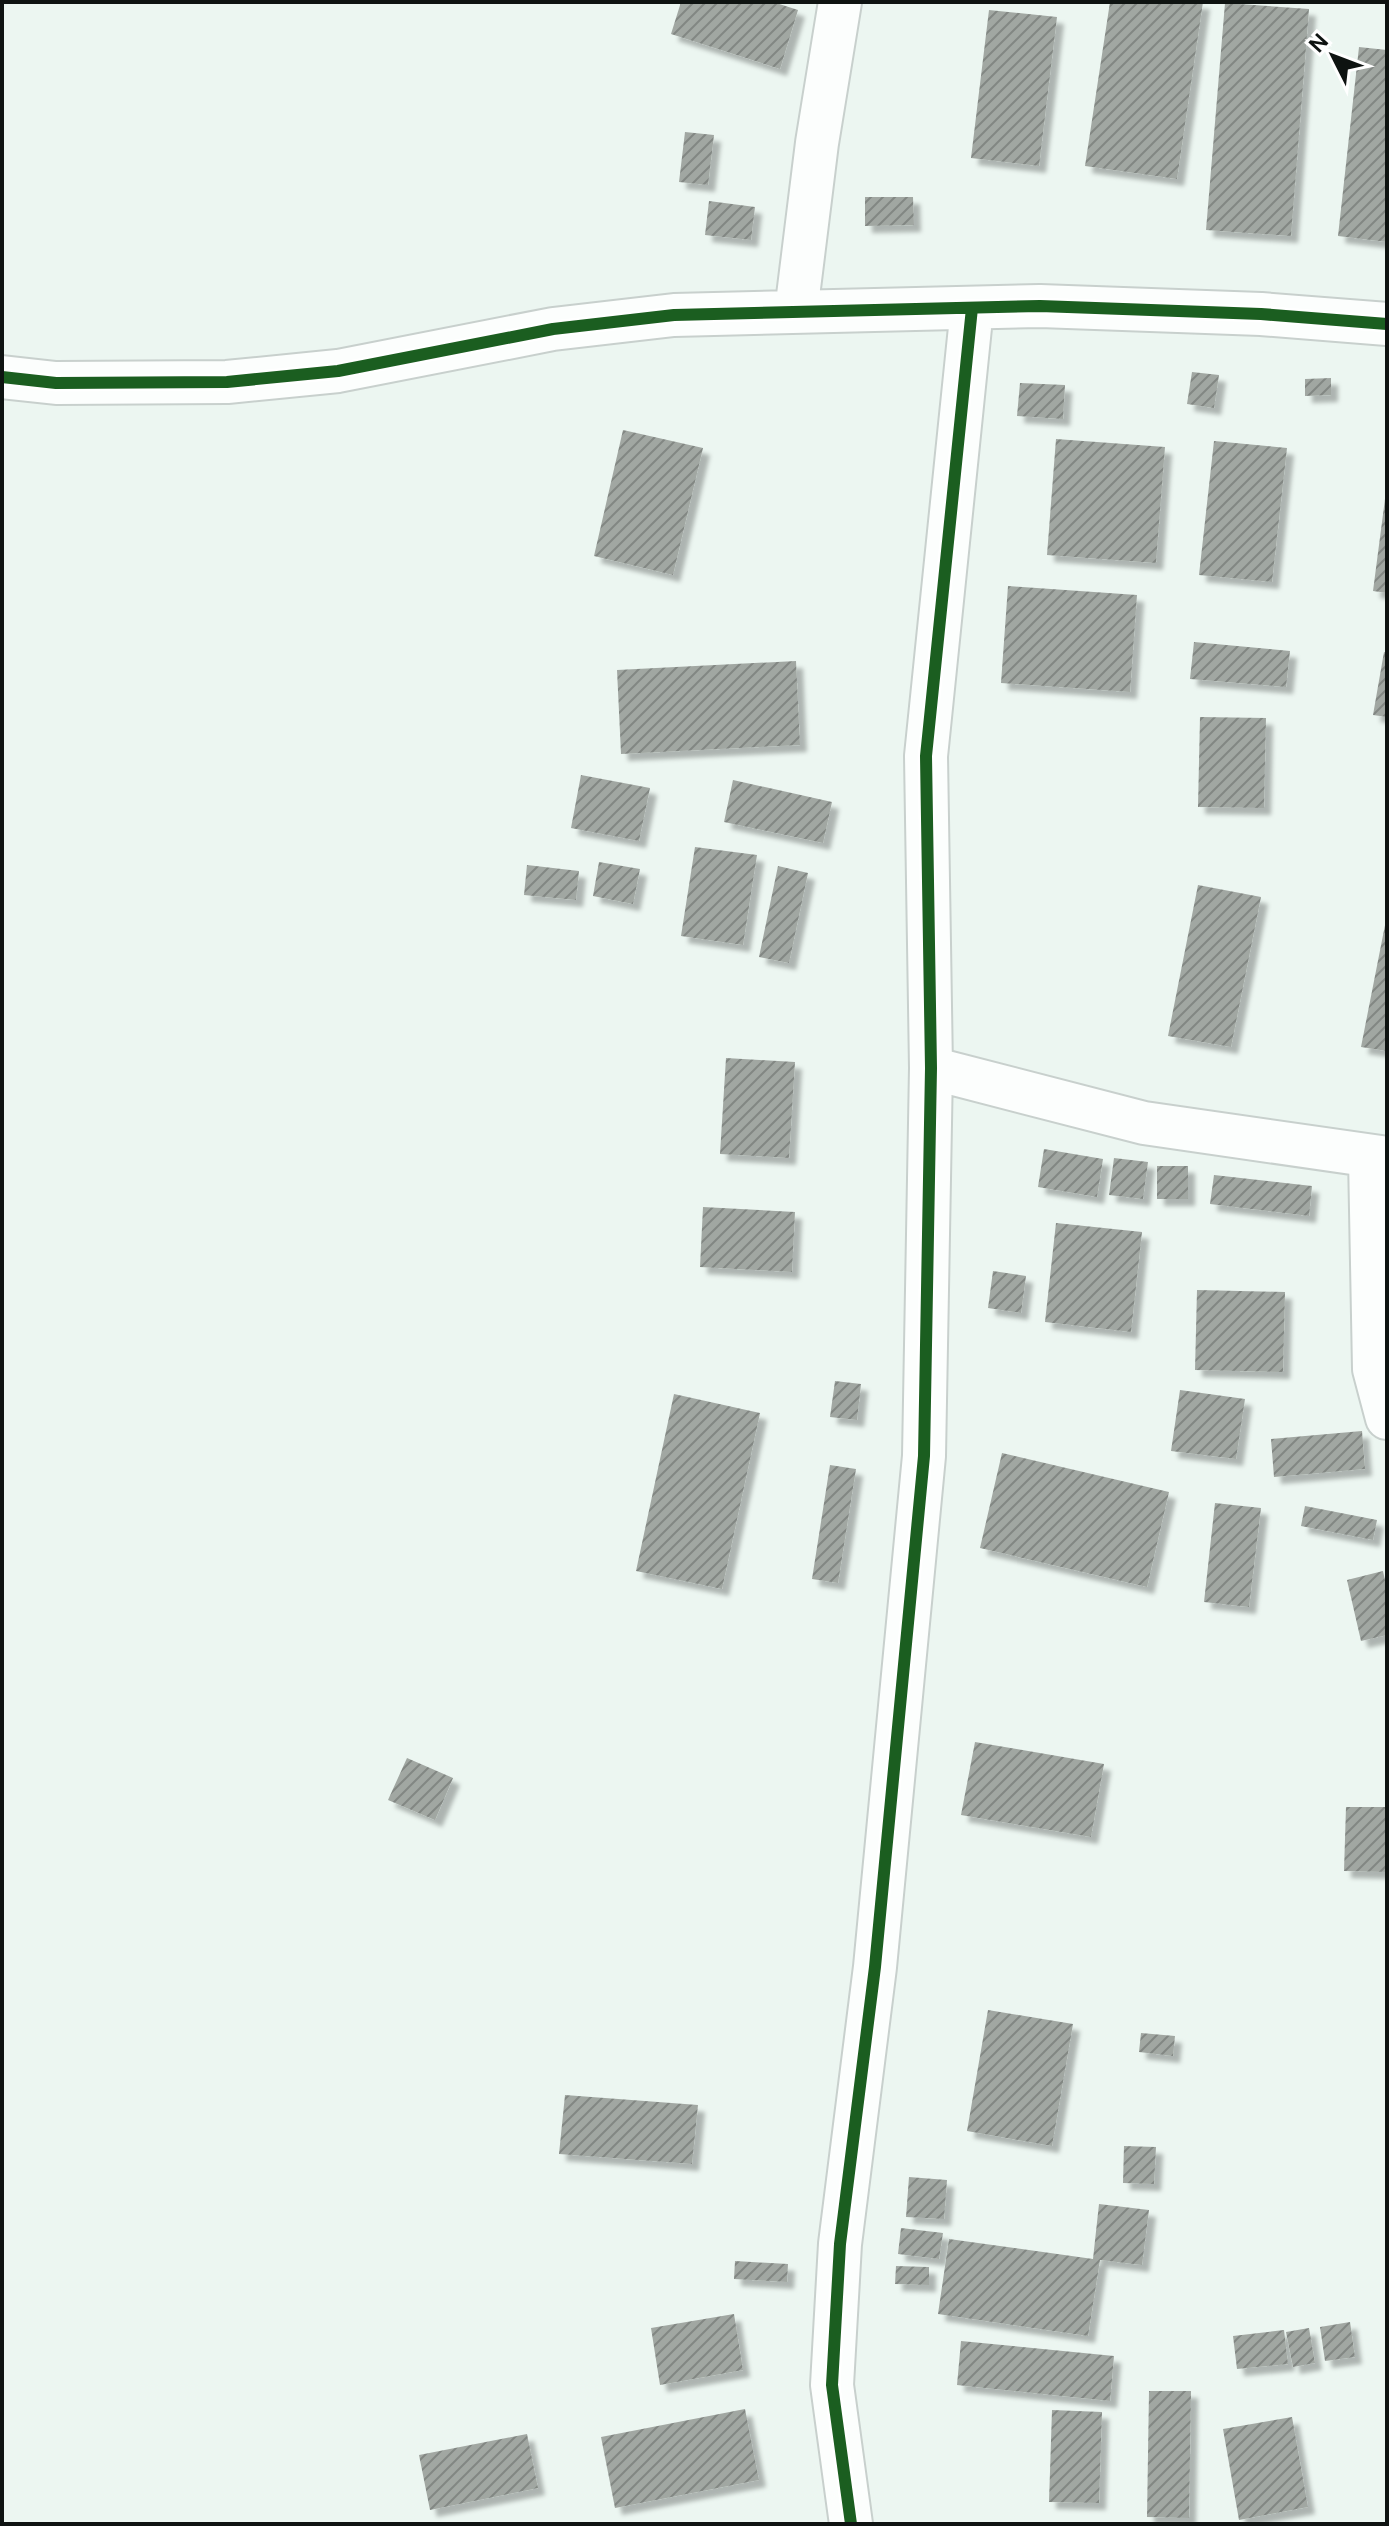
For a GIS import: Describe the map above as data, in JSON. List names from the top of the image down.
{
  "north": "top left"
}
